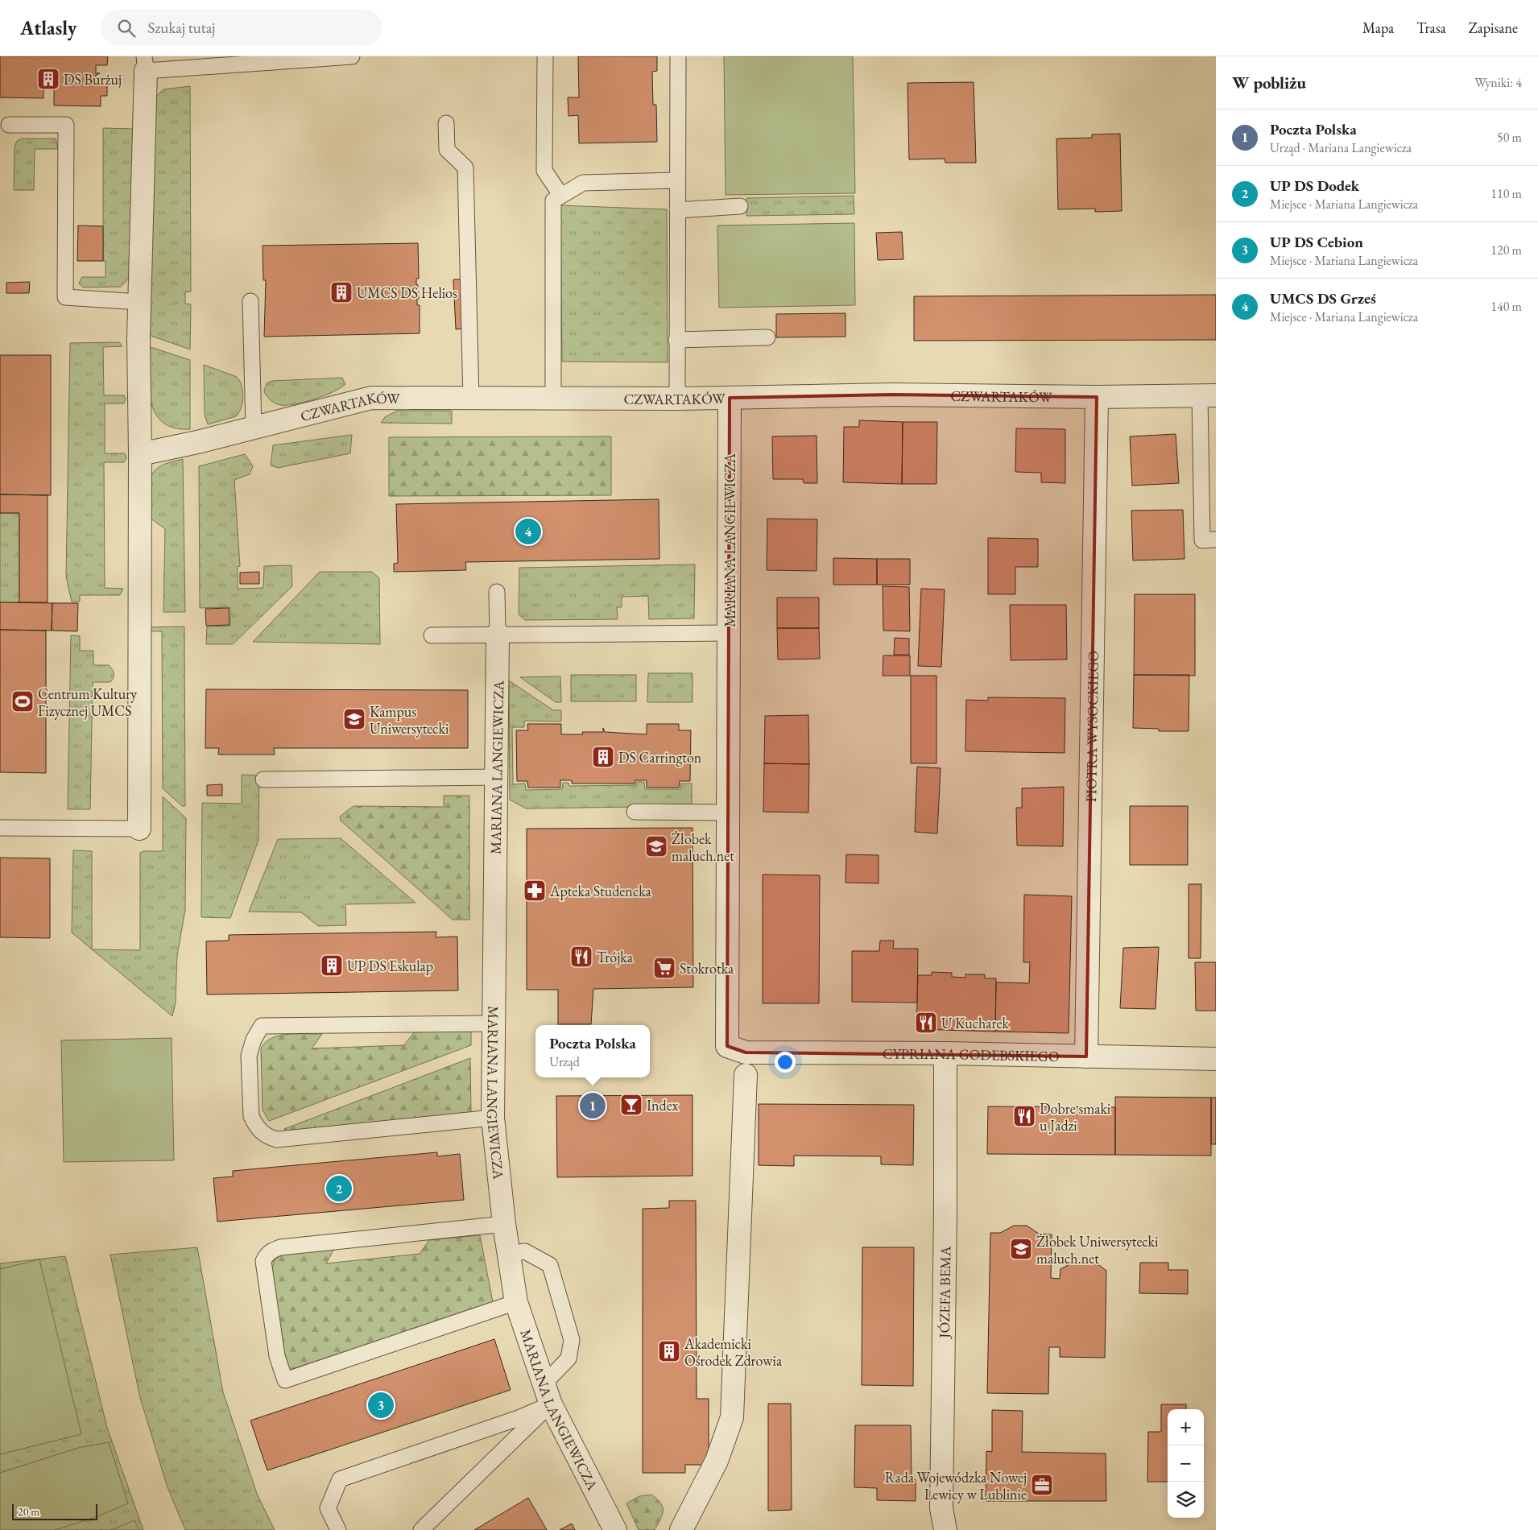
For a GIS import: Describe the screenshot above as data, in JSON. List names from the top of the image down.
{
  "streets": {
    "street": [
      "CZWARTAKÓW",
      "MARIANA LANGIEWICZA",
      "PIOTRA WYSOCKIEGO",
      "CYPRIANA GODEBSKIEGO",
      "JÓZEFA BEMA"
    ]
  },
  "crossings": [
    ["CZWARTAKÓW", "MARIANA LANGIEWICZA"],
    ["CZWARTAKÓW", "PIOTRA WYSOCKIEGO"],
    ["MARIANA LANGIEWICZA", "CYPRIANA GODEBSKIEGO"],
    ["PIOTRA WYSOCKIEGO", "CYPRIANA GODEBSKIEGO"],
    ["CYPRIANA GODEBSKIEGO", "JÓZEFA BEMA"]
  ],
  "places": {
    "building": [
      "DS Burżuj",
      "UMCS DS Helios",
      "DS Carrington",
      "UP DS Eskulap",
      "Akademicki Ośrodek Zdrowia"
    ],
    "sports": ["Centrum Kultury Fizycznej UMCS"],
    "school or university": ["Kampus Uniwersytecki", "Żłobek maluch.net", "Żłobek Uniwersytecki maluch.net"],
    "pharmacy": ["Apteka Studencka"],
    "restaurant": ["Trójka", "U Kucharek", "Dobre smaki u Jadzi"],
    "supermarket": ["Stokrotka"],
    "bar": ["Index"],
    "office": ["Rada Wojewódzka Nowej Lewicy w Lublinie"]
  },
  "scale_bar": "20 m",
  "page": {
    "header": "Atlasly",
    "search": "Szukaj tutaj",
    "nav": ["Mapa", "Trasa", "Zapisane"],
    "heading": ["W pobliżu", "Wyniki: 4"],
    "list": [
      {
        "mark": "1",
        "name": "Poczta Polska",
        "note": "Urząd · Mariana Langiewicza",
        "value": "50 m"
      },
      {
        "mark": "2",
        "name": "UP DS Dodek",
        "note": "Miejsce · Mariana Langiewicza",
        "value": "110 m"
      },
      {
        "mark": "3",
        "name": "UP DS Cebion",
        "note": "Miejsce · Mariana Langiewicza",
        "value": "120 m"
      },
      {
        "mark": "4",
        "name": "UMCS DS Grześ",
        "note": "Miejsce · Mariana Langiewicza",
        "value": "140 m"
      }
    ],
    "pins": [
      "4",
      "1",
      "2",
      "3"
    ],
    "popup": ["Poczta Polska", "Urząd"],
    "map_buttons": ["+", "−"],
    "scale": "20 m"
  }
}
